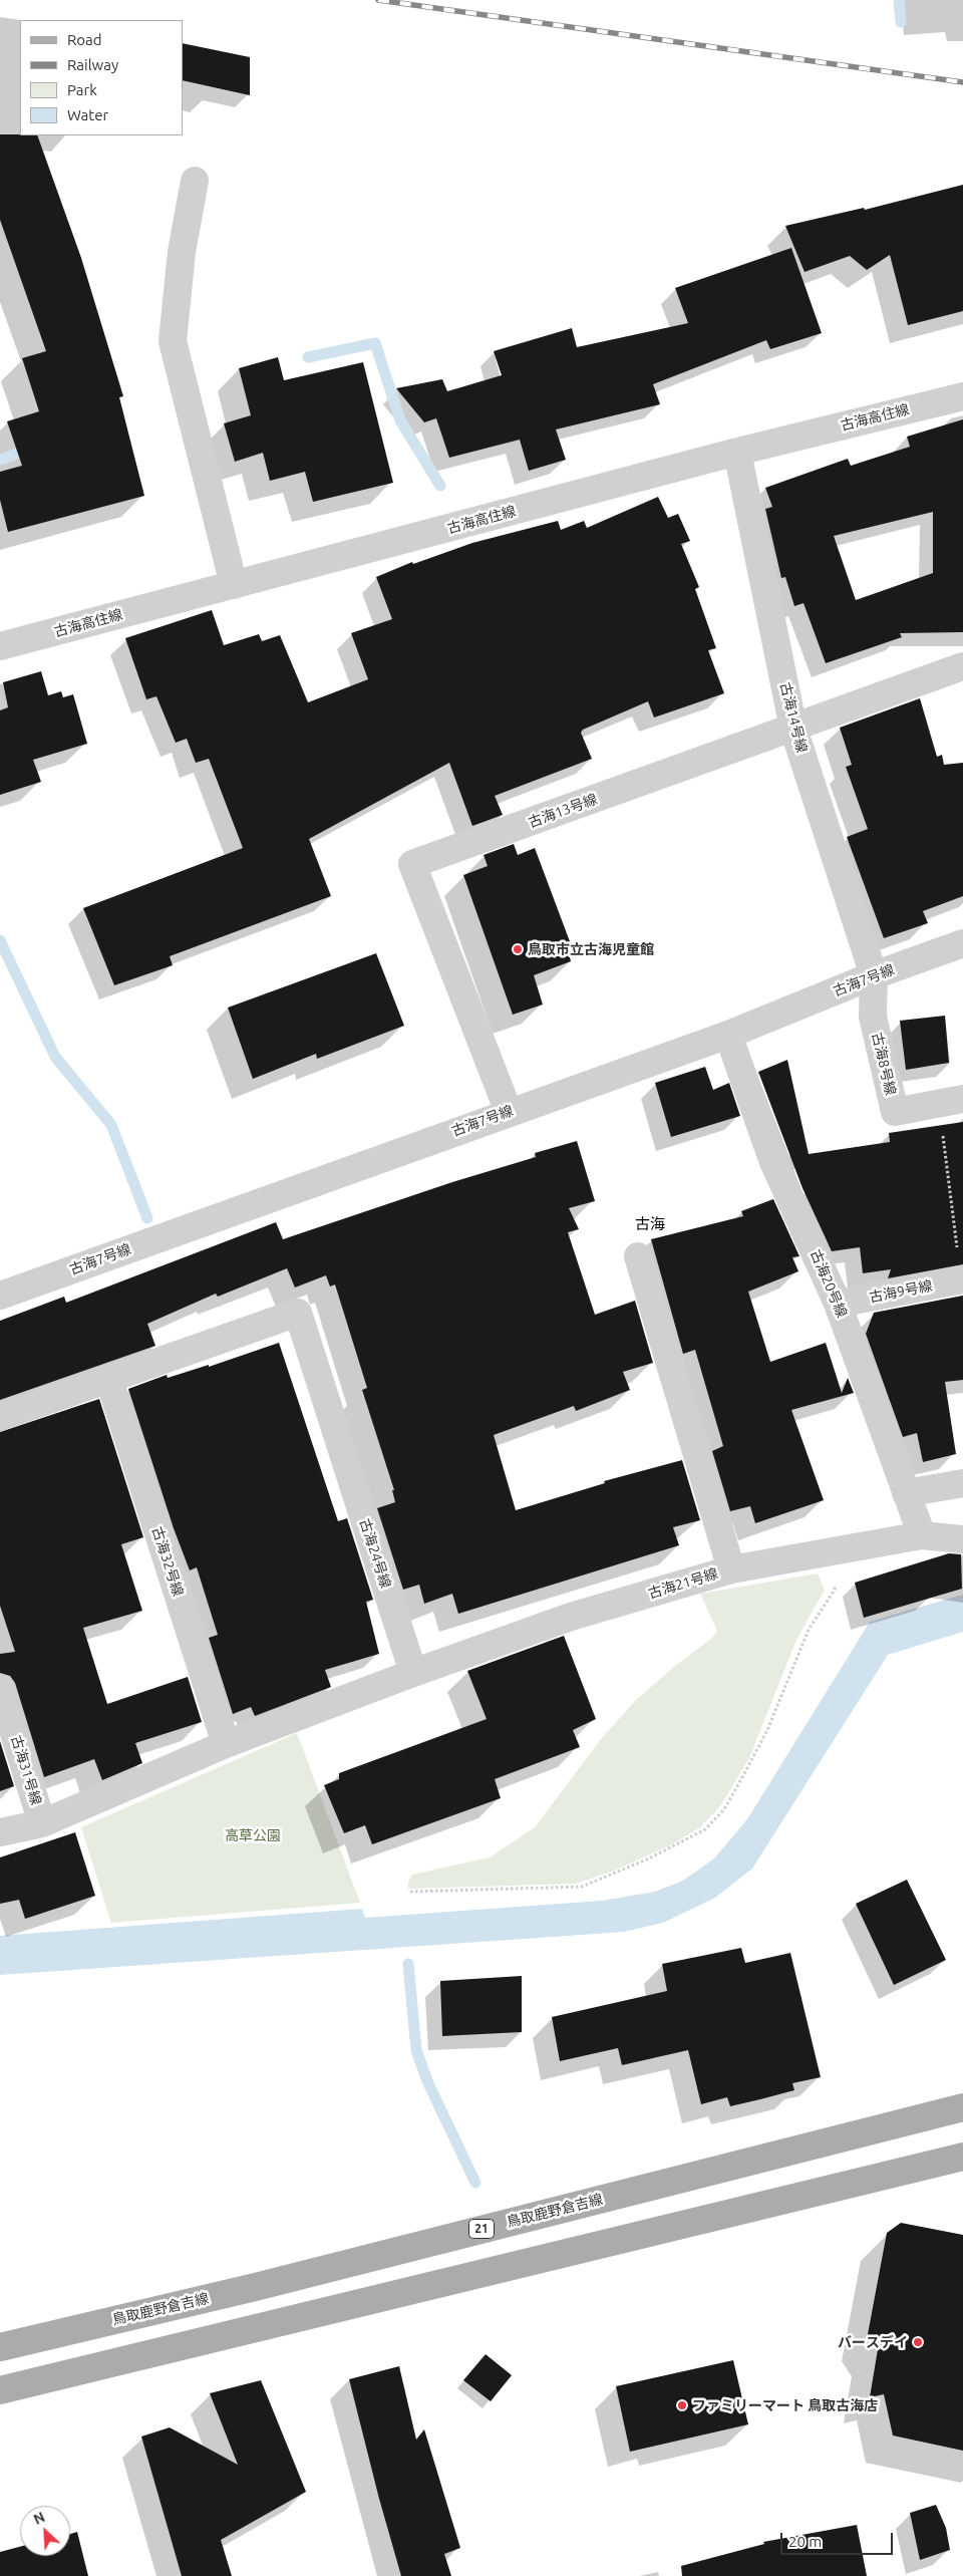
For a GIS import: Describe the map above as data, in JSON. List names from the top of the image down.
{
  "streets": {
    "main road": ["鳥取鹿野倉吉線", "21"],
    "street": [
      "古海高住線",
      "古海14号線",
      "古海13号線",
      "古海7号線",
      "古海8号線",
      "古海20号線",
      "古海9号線",
      "古海24号線",
      "古海32号線",
      "古海21号線",
      "古海31号線"
    ]
  },
  "crossings": [
    ["古海高住線", "古海14号線"],
    ["古海14号線", "古海13号線"],
    ["古海14号線", "古海7号線"],
    ["古海14号線", "古海8号線"],
    ["古海13号線", "古海7号線"],
    ["古海7号線", "古海8号線"],
    ["古海7号線", "古海20号線"],
    ["古海20号線", "古海9号線"],
    ["古海20号線", "古海21号線"],
    ["古海24号線", "古海32号線"],
    ["古海24号線", "古海21号線"]
  ],
  "districts": ["古海"],
  "parks": ["高草公園"],
  "places": ["鳥取市立古海児童館", "バースデイ", "ファミリーマート 鳥取古海店"],
  "legend": [
    "Road",
    "Railway",
    "Park",
    "Water"
  ],
  "scale_bar": "20 m",
  "north": "top left"
}
